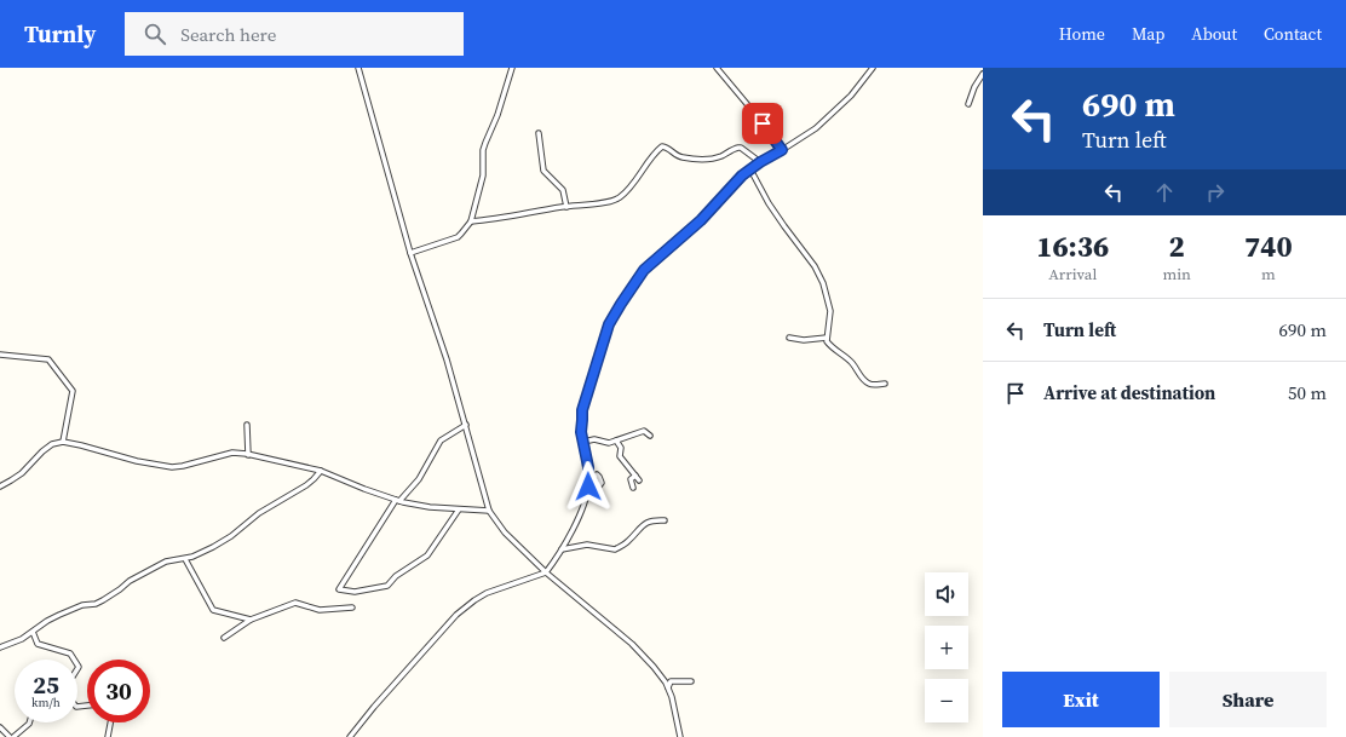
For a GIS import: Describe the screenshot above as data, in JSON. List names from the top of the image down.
{
  "page": {
    "header": "Turnly",
    "search": "Search here",
    "nav": [
      "Home",
      "Map",
      "About",
      "Contact"
    ],
    "turn": ["690 m", "Turn left"],
    "eta": [
      "16:36",
      "Arrival",
      "2",
      "min",
      "740",
      "m"
    ],
    "list": [
      {
        "name": "Turn left",
        "value": "690 m"
      },
      {
        "name": "Arrive at destination",
        "value": "50 m"
      }
    ],
    "map_buttons": ["+", "−"],
    "speed": "25 km/h",
    "limit": "30",
    "buttons": ["Exit", "Share"]
  }
}
